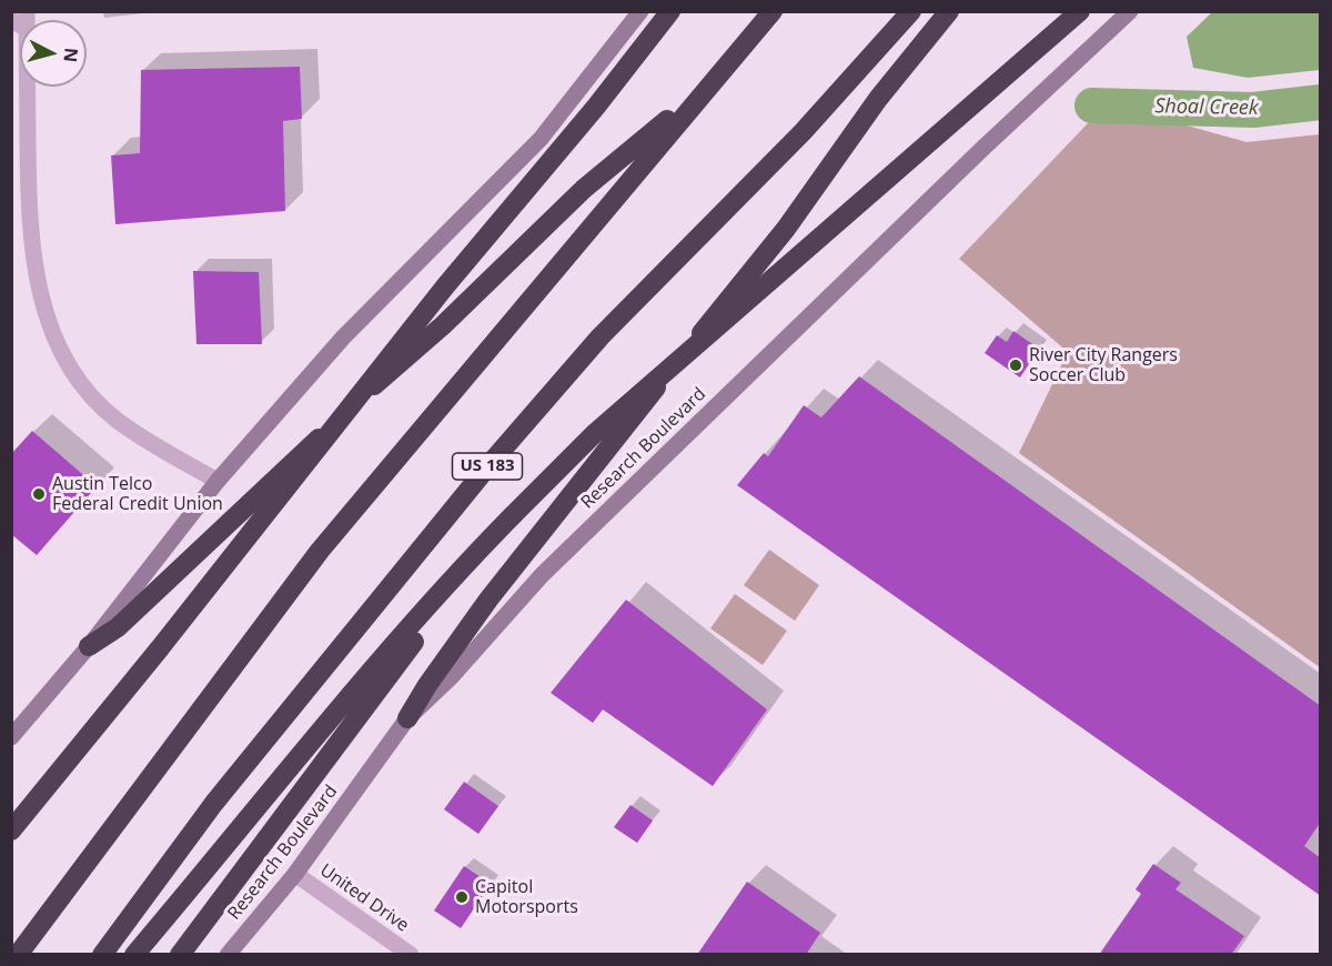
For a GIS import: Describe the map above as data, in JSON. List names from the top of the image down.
{
  "streets": {
    "highway": ["US 183"],
    "main road": ["Research Boulevard"],
    "street": ["United Drive"]
  },
  "crossings": [
    ["Research Boulevard", "United Drive"]
  ],
  "water": ["Shoal Creek"],
  "places": ["River City Rangers Soccer Club", "Austin Telco Federal Credit Union", "Capitol Motorsports"],
  "north": "right"
}
